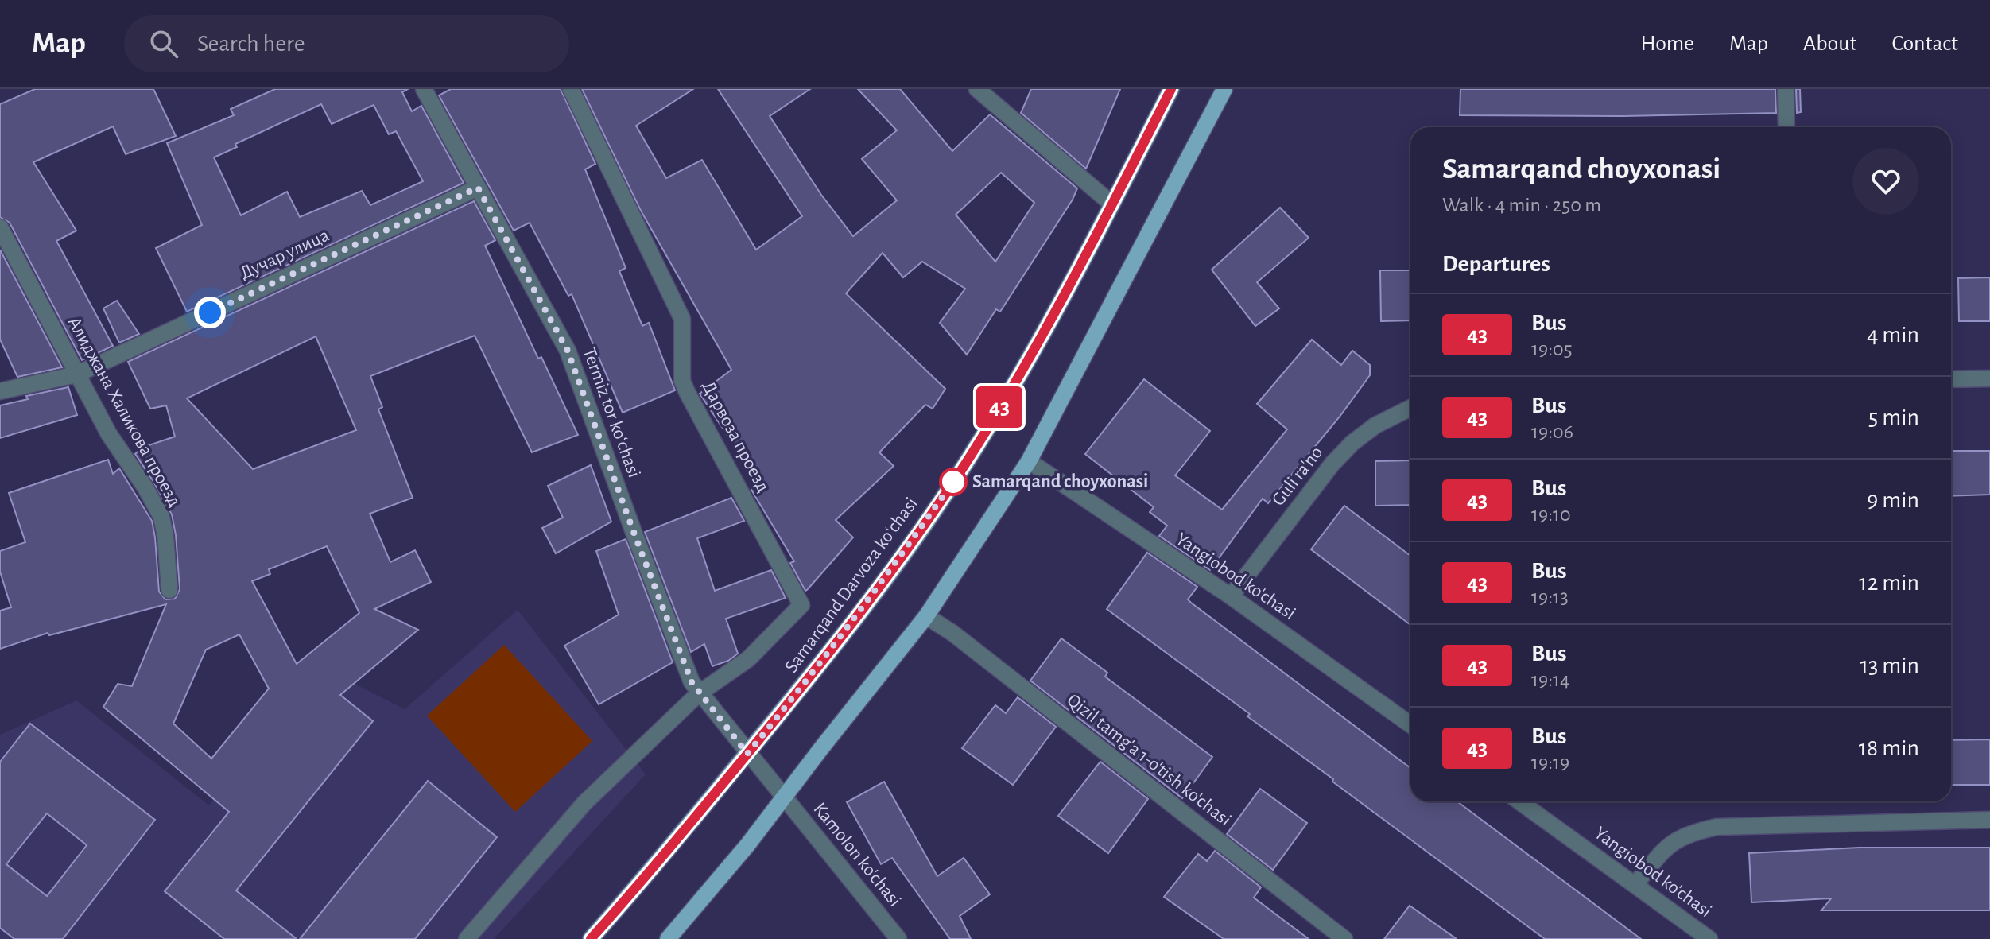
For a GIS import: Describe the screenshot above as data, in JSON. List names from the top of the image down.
{
  "streets": {
    "main road": ["Samarqand Darvoza koʻchasi"],
    "street": [
      "Дучар улица",
      "Алиджана Халикова проезд",
      "Termiz tor koʻchasi",
      "Дарвоза проезд",
      "Guli ra'no",
      "Yangiobod ko'chasi",
      "Qizil tamg'a 1-o'tish ko'chasi",
      "Kamolon ko'chasi"
    ]
  },
  "crossings": [
    ["Дучар улица", "Алиджана Халикова проезд"],
    ["Дучар улица", "Termiz tor koʻchasi"],
    ["Termiz tor koʻchasi", "Дарвоза проезд"],
    ["Termiz tor koʻchasi", "Samarqand Darvoza koʻchasi"],
    ["Termiz tor koʻchasi", "Kamolon ko'chasi"],
    ["Guli ra'no", "Yangiobod ko'chasi"],
    ["Samarqand Darvoza koʻchasi", "Kamolon ko'chasi"]
  ],
  "places": ["Samarqand choyxonasi"],
  "lines": ["bus line 43"],
  "page": {
    "header": "Map",
    "search": "Search here",
    "nav": [
      "Home",
      "Map",
      "About",
      "Contact"
    ],
    "on_map": "43",
    "heading": [
      ["Samarqand choyxonasi", "Walk · 4 min · 250 m"],
      "Departures"
    ],
    "list": [
      {
        "mark": "43",
        "name": "Bus",
        "note": "19:05",
        "value": "4 min"
      },
      {
        "mark": "43",
        "name": "Bus",
        "note": "19:06",
        "value": "5 min"
      },
      {
        "mark": "43",
        "name": "Bus",
        "note": "19:10",
        "value": "9 min"
      },
      {
        "mark": "43",
        "name": "Bus",
        "note": "19:13",
        "value": "12 min"
      },
      {
        "mark": "43",
        "name": "Bus",
        "note": "19:14",
        "value": "13 min"
      },
      {
        "mark": "43",
        "name": "Bus",
        "note": "19:19",
        "value": "18 min"
      }
    ]
  }
}
